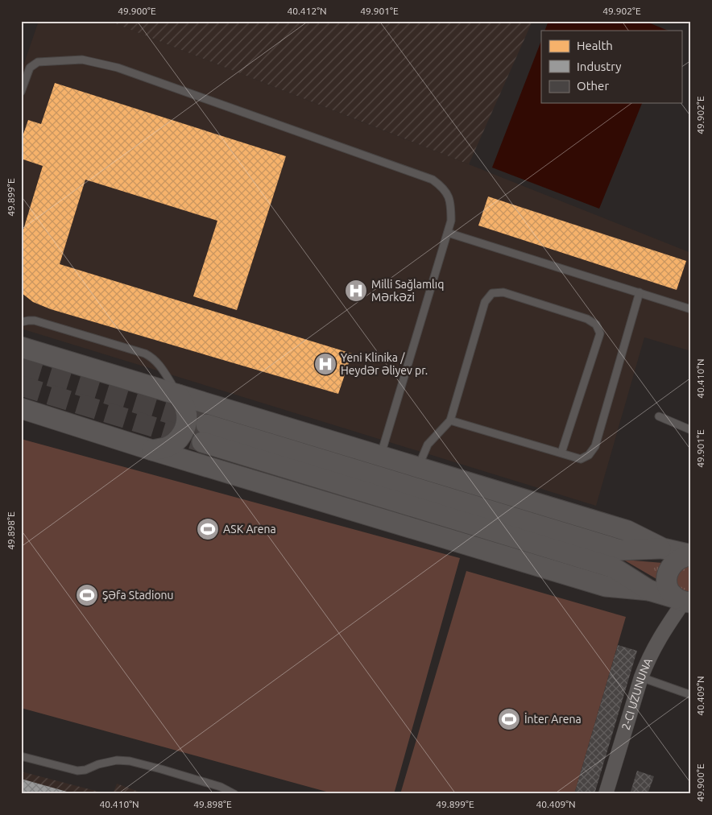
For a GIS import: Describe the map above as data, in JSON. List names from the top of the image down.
{
  "streets": {
    "street": ["2-CI UZUNUNA"]
  },
  "places": {
    "hospital": ["Milli Sağlamlıq Mərkəzi", "Yeni Klinika / Heydər Əliyev pr."],
    "sports": ["ASK Arena", "Şəfa Stadionu", "İnter Arena"]
  },
  "legend": ["Health", "Industry", "Other"],
  "coordinates": [
    "49.900°E",
    "40.412°N",
    "49.901°E",
    "49.902°E",
    "49.899°E",
    "40.410°N",
    "49.898°E",
    "40.409°N"
  ]
}
